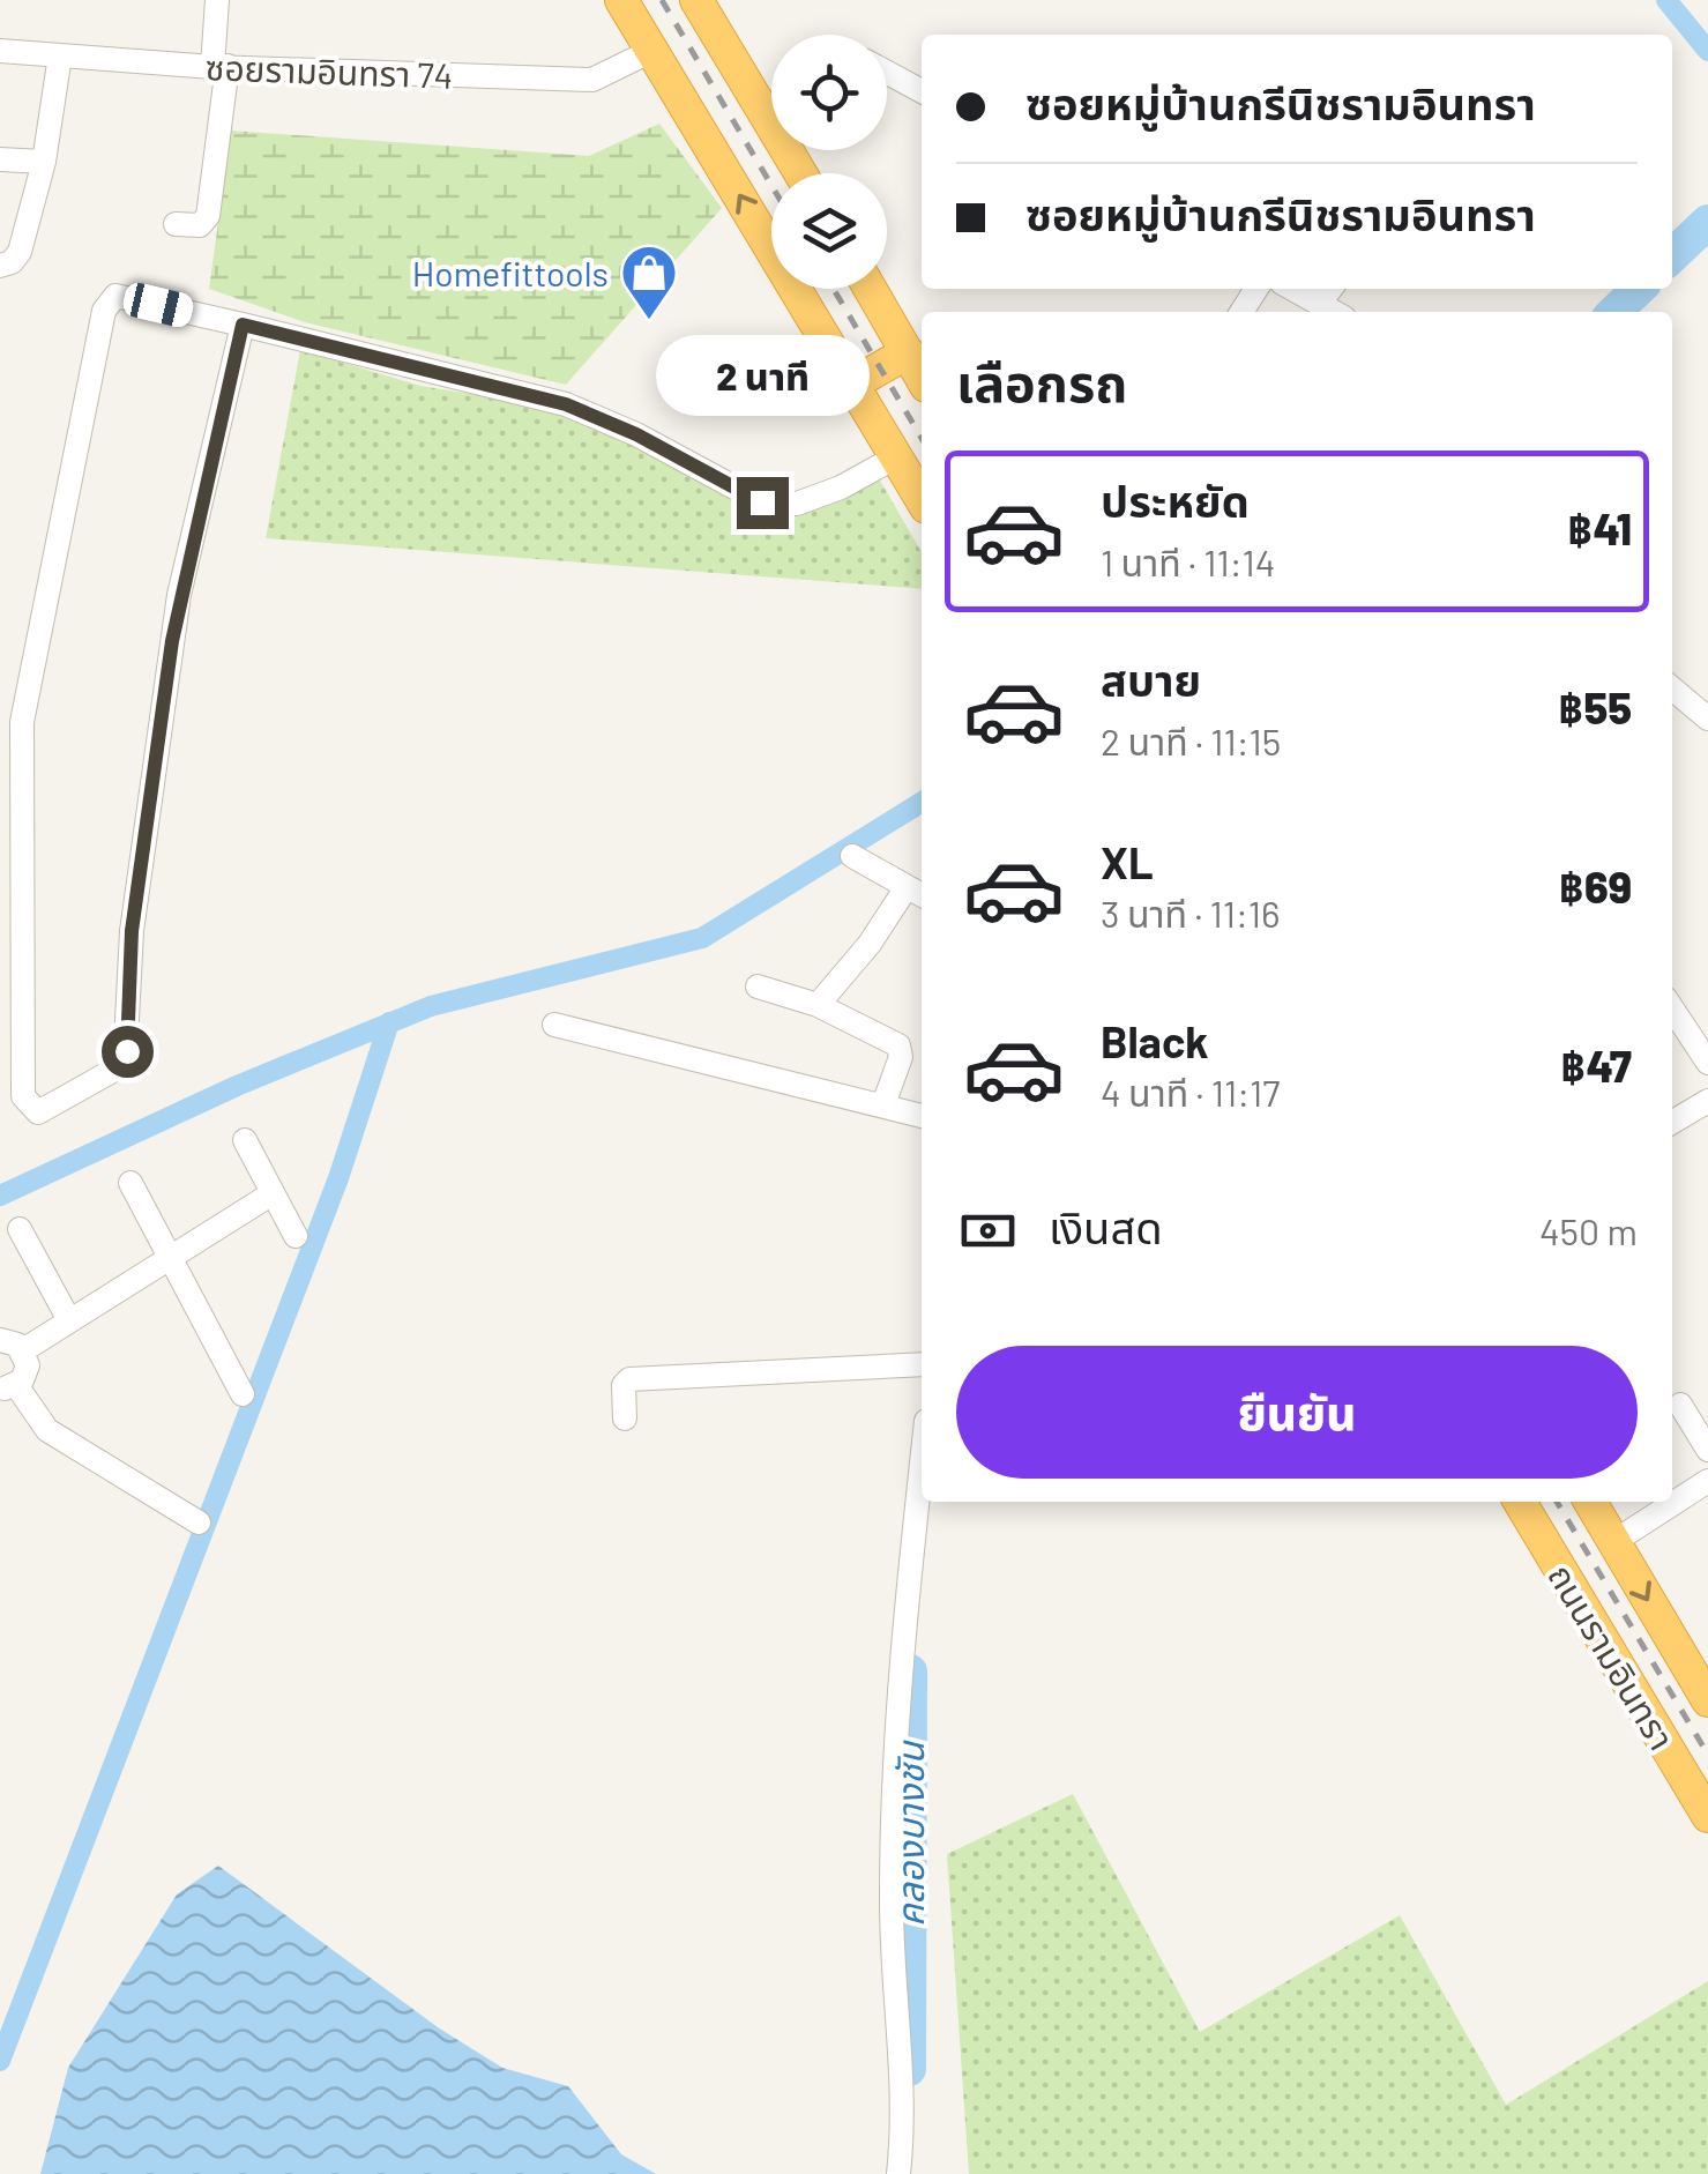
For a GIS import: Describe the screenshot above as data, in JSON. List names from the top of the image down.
{
  "streets": {
    "highway": ["ถนนรามอินทรา"],
    "street": ["ซอยรามอินทรา 74"]
  },
  "water": ["คลองบางชัน"],
  "places": {
    "shop": ["Homefittools"]
  },
  "page": {
    "banner": ["ซอยหมู่บ้านกรีนิชรามอินทรา", "ซอยหมู่บ้านกรีนิชรามอินทรา"],
    "heading": "เลือกรถ",
    "bubble": "2 นาที",
    "list": [
      {
        "name": "ประหยัด",
        "note": "1 นาที · 11:14",
        "value": "฿41"
      },
      {
        "name": "สบาย",
        "note": "2 นาที · 11:15",
        "value": "฿55"
      },
      {
        "name": "XL",
        "note": "3 นาที · 11:16",
        "value": "฿69"
      },
      {
        "name": "Black",
        "note": "4 นาที · 11:17",
        "value": "฿47"
      }
    ],
    "pay": ["เงินสด", "450 m"],
    "buttons": "ยืนยัน"
  }
}
